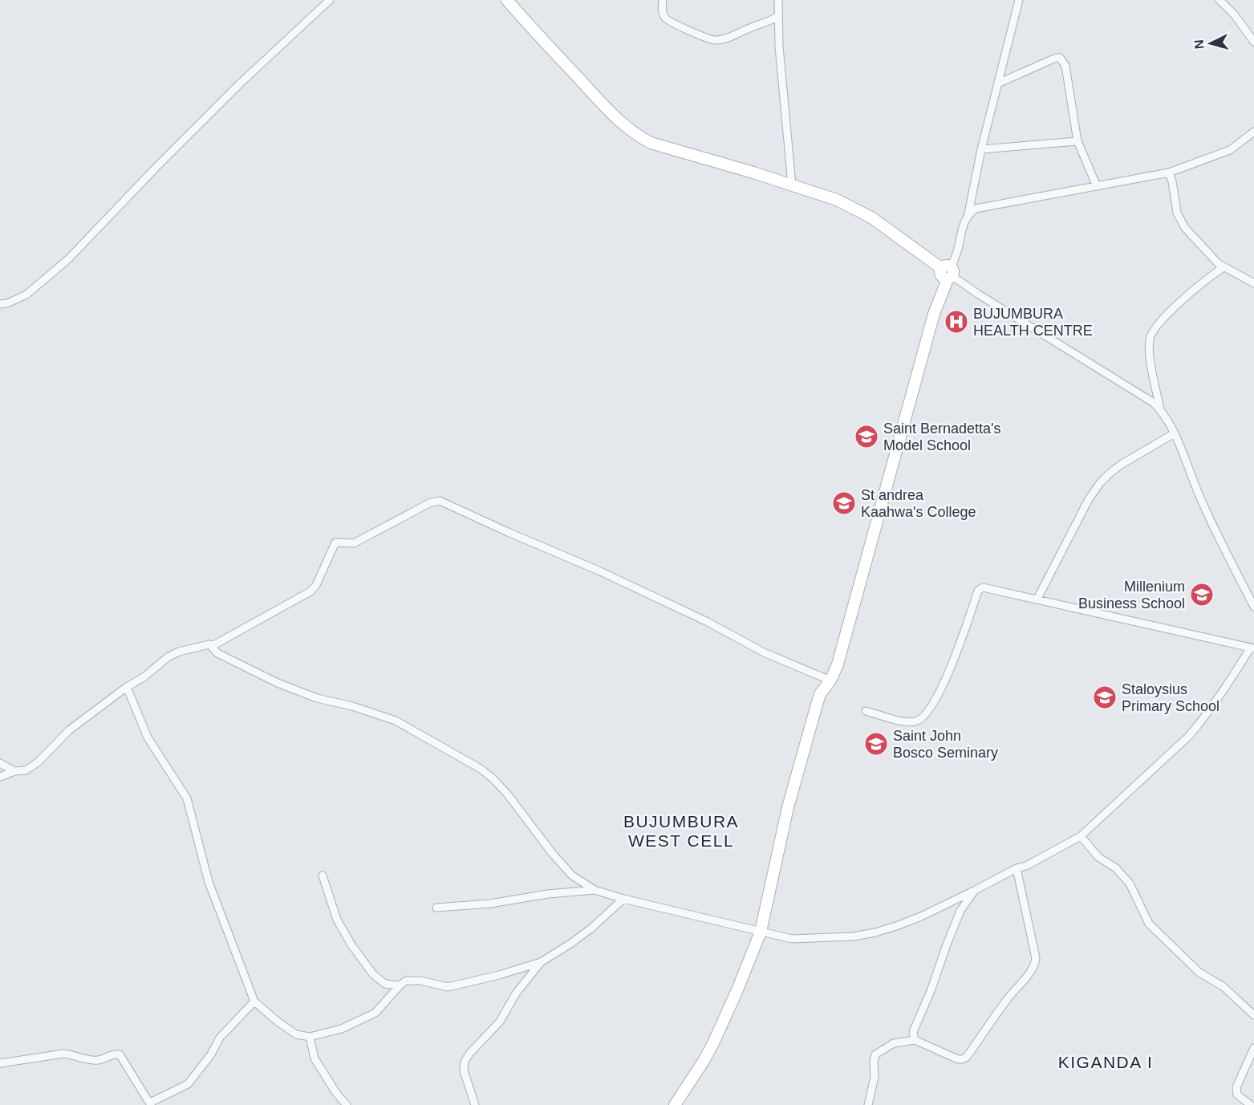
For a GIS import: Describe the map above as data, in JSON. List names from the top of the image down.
{
  "districts": ["BUJUMBURA WEST CELL", "KIGANDA I"],
  "places": {
    "hospital": ["BUJUMBURA HEALTH CENTRE"],
    "school or university": [
      "Saint Bernadetta's Model School",
      "St andrea Kaahwa's College",
      "Millenium Business School",
      "Staloysius Primary School",
      "Saint John Bosco Seminary"
    ]
  },
  "north": "left"
}
